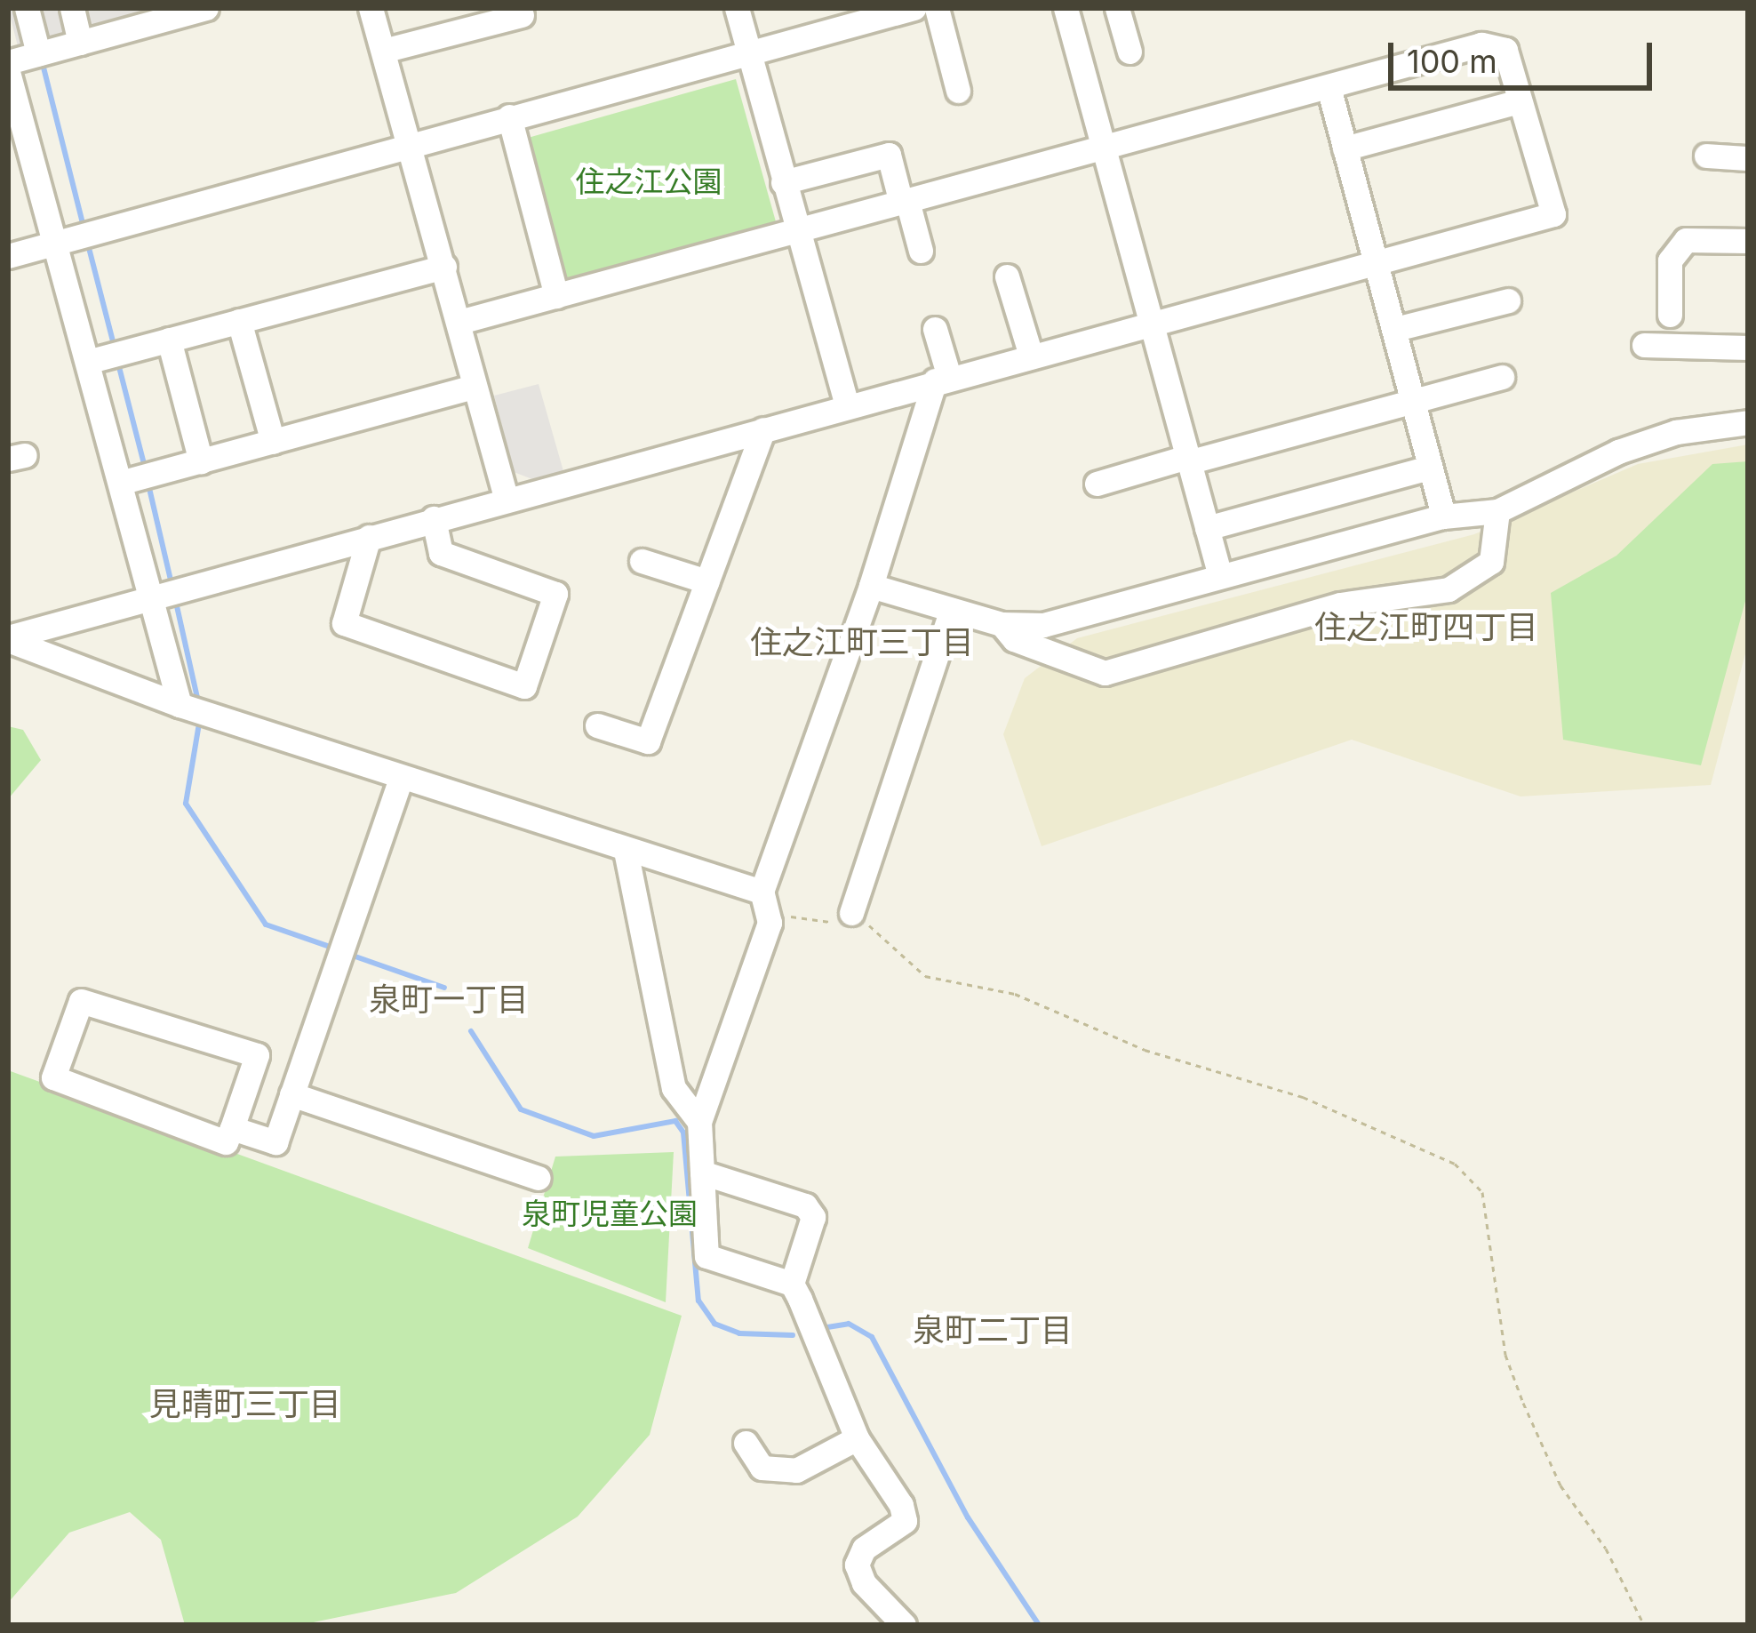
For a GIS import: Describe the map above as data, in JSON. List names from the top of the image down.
{
  "districts": [
    "住之江町四丁目",
    "住之江町三丁目",
    "泉町一丁目",
    "泉町二丁目",
    "見晴町三丁目"
  ],
  "parks": ["住之江公園", "泉町児童公園"],
  "scale_bar": "100 m"
}
